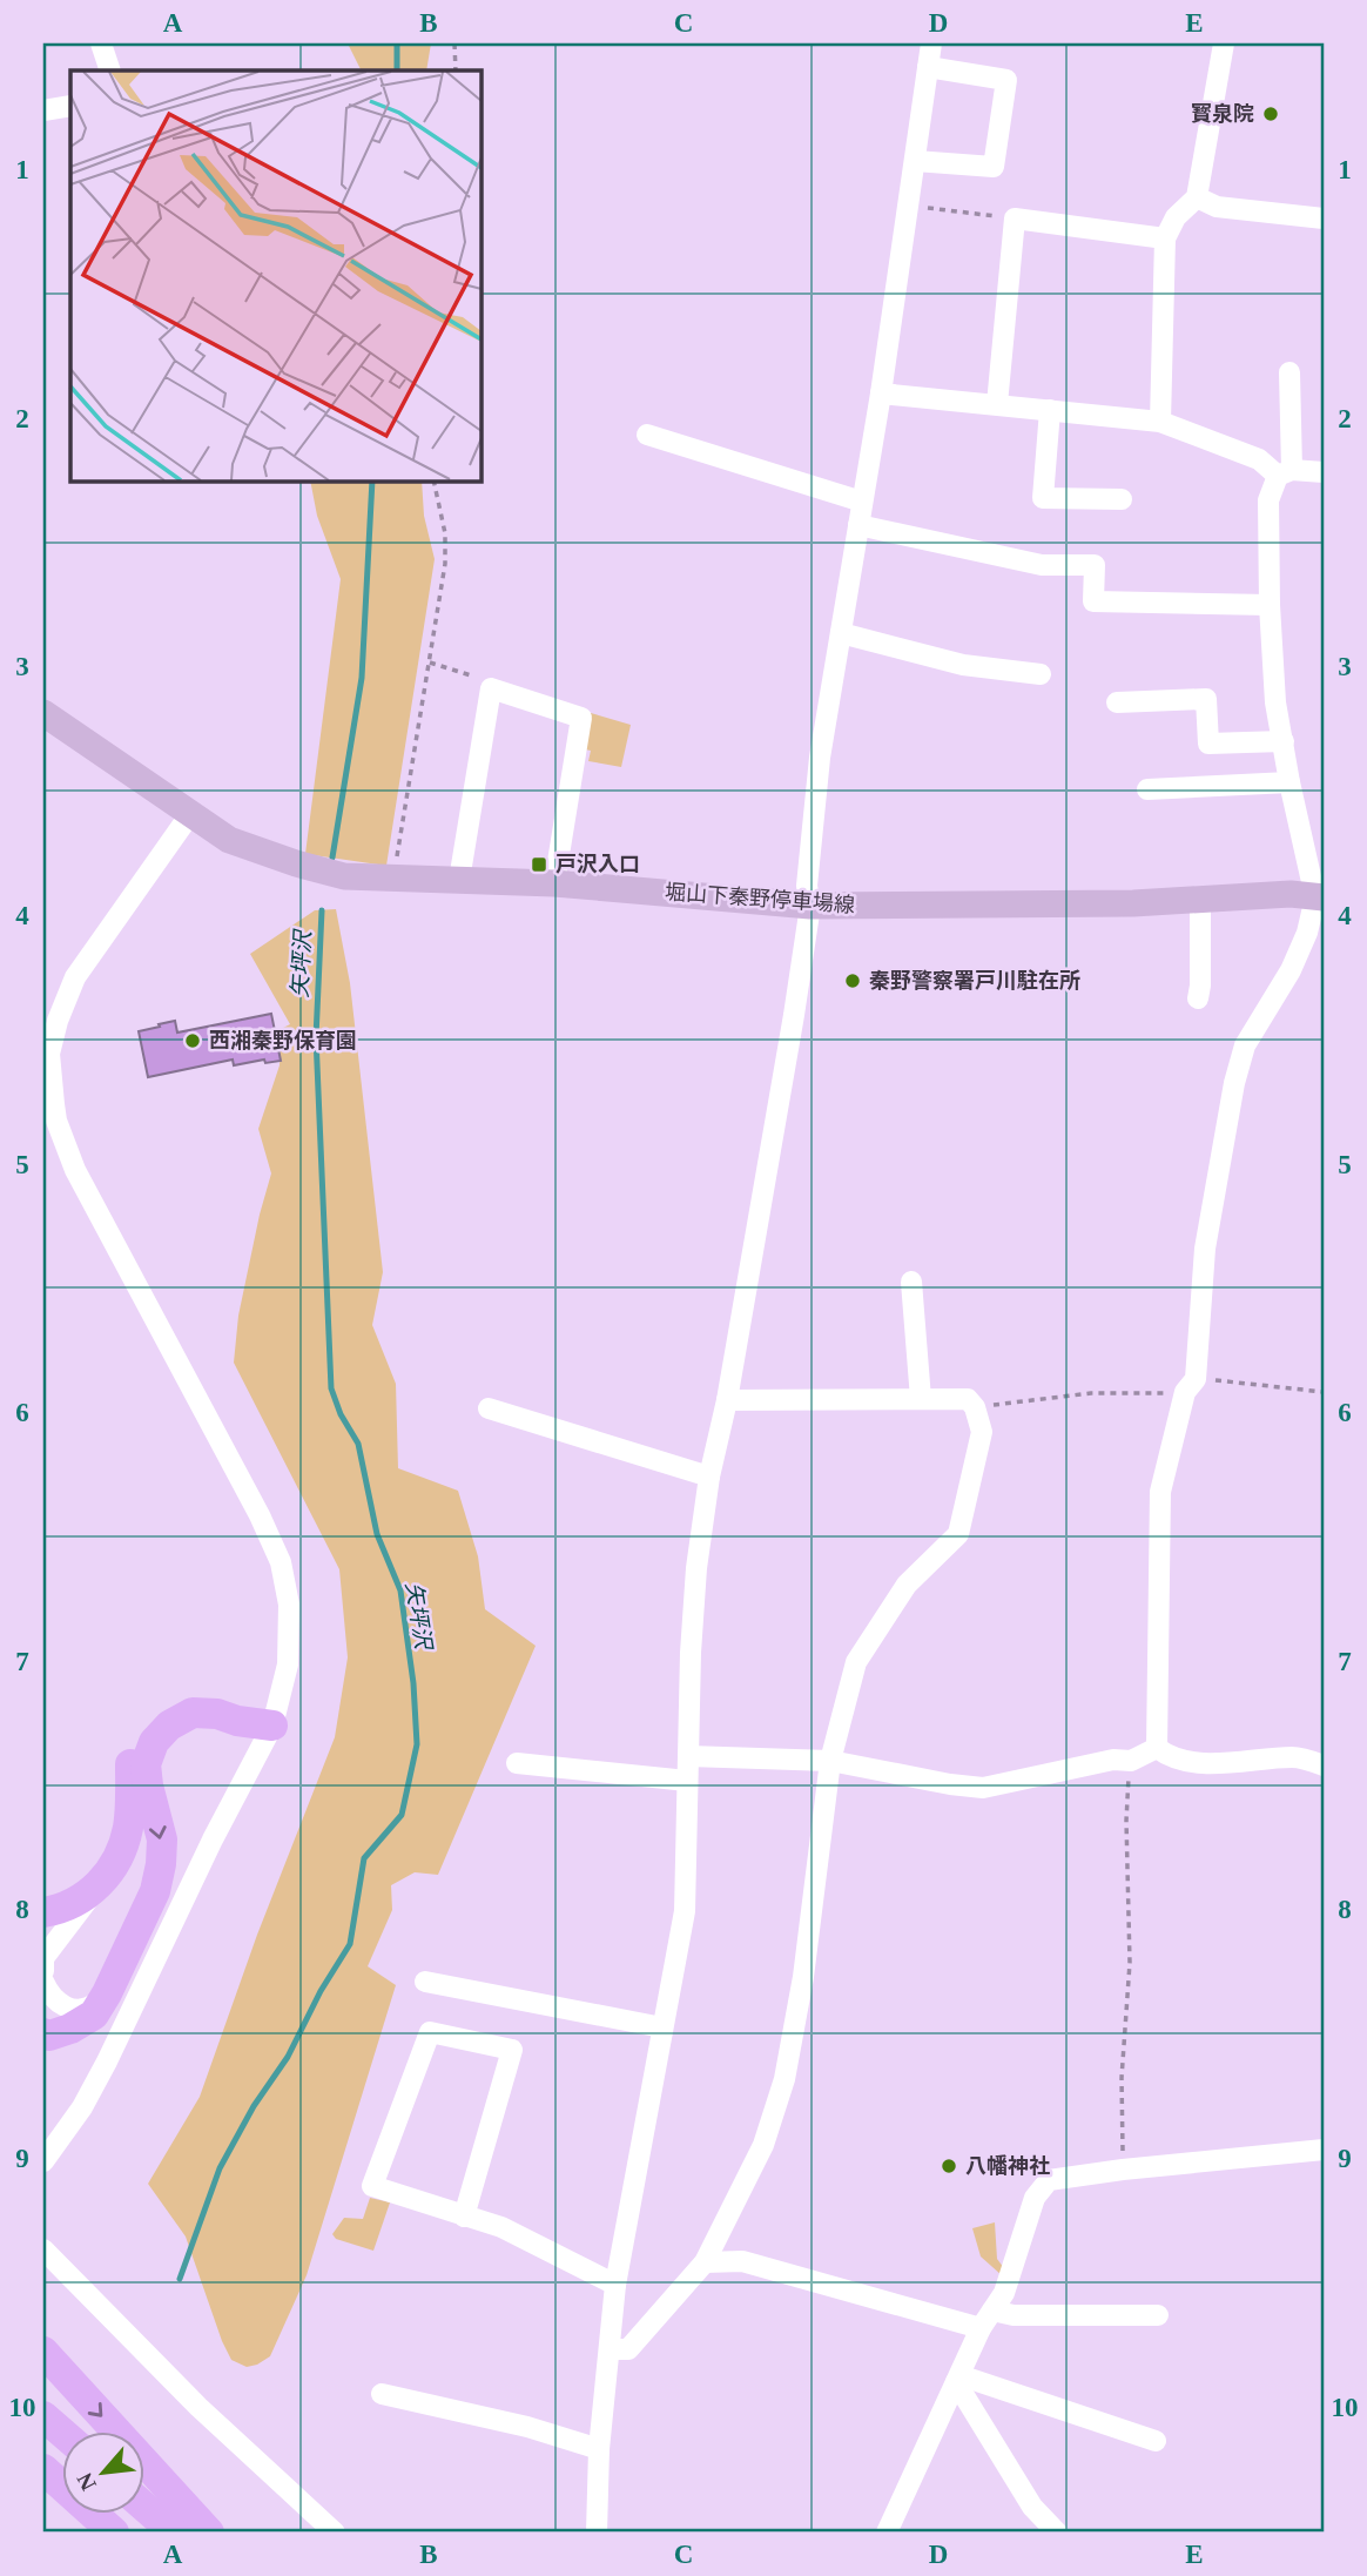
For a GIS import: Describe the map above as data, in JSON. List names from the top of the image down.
{
  "streets": {
    "main road": ["堀山下秦野停車場線"]
  },
  "water": ["矢坪沢"],
  "places": {
    "other": [
      "寳泉院",
      "秦野警察署戸川駐在所",
      "西湘秦野保育園",
      "八幡神社"
    ],
    "transit": ["戸沢入口"]
  },
  "north": "bottom left",
  "grid": {
    "columns": [
      "A",
      "B",
      "C",
      "D",
      "E"
    ],
    "rows": [
      "1",
      "2",
      "3",
      "4",
      "5",
      "6",
      "7",
      "8",
      "9",
      "10"
    ]
  }
}
